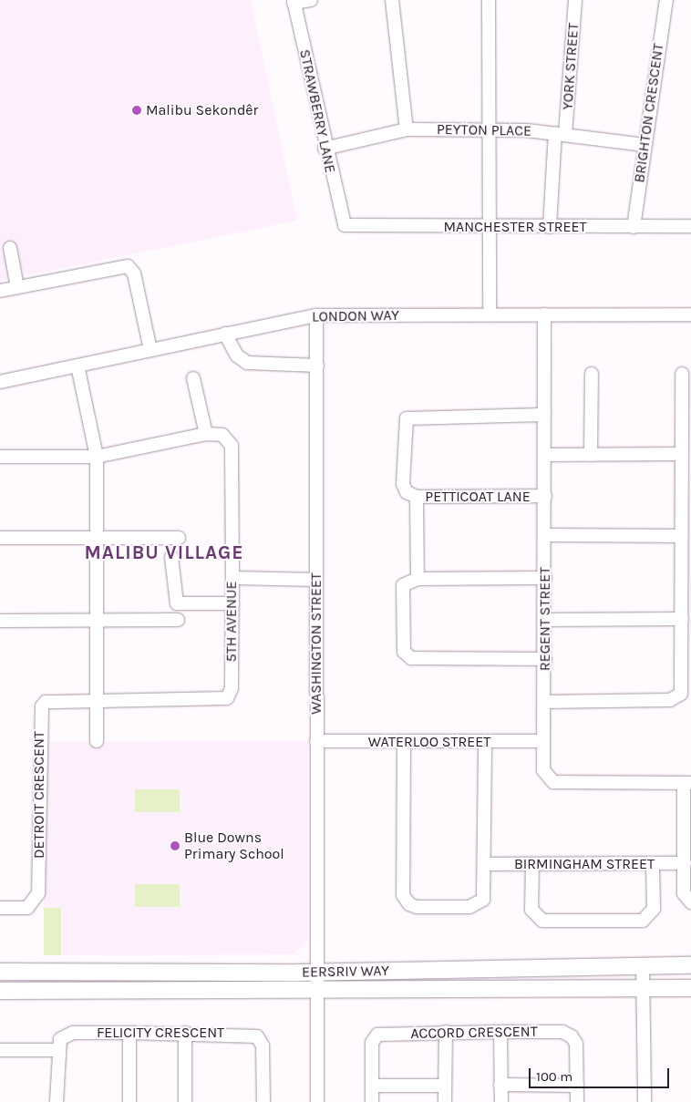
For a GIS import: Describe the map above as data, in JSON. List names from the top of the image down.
{
  "streets": {
    "main road": ["EERSRIV WAY"],
    "street": [
      "YORK STREET",
      "STRAWBERRY LANE",
      "BRIGHTON CRESCENT",
      "PEYTON PLACE",
      "MANCHESTER STREET",
      "LONDON WAY",
      "PETTICOAT LANE",
      "REGENT STREET",
      "5TH AVENUE",
      "WASHINGTON STREET",
      "WATERLOO STREET",
      "DETROIT CRESCENT",
      "BIRMINGHAM STREET",
      "FELICITY CRESCENT",
      "ACCORD CRESCENT"
    ]
  },
  "crossings": [
    ["YORK STREET", "PEYTON PLACE"],
    ["YORK STREET", "MANCHESTER STREET"],
    ["STRAWBERRY LANE", "PEYTON PLACE"],
    ["STRAWBERRY LANE", "MANCHESTER STREET"],
    ["BRIGHTON CRESCENT", "PEYTON PLACE"],
    ["BRIGHTON CRESCENT", "MANCHESTER STREET"],
    ["LONDON WAY", "REGENT STREET"],
    ["LONDON WAY", "WASHINGTON STREET"],
    ["PETTICOAT LANE", "REGENT STREET"],
    ["REGENT STREET", "WATERLOO STREET"],
    ["5TH AVENUE", "DETROIT CRESCENT"],
    ["WASHINGTON STREET", "WATERLOO STREET"],
    ["WASHINGTON STREET", "EERSRIV WAY"]
  ],
  "districts": ["MALIBU VILLAGE"],
  "places": ["Malibu Sekondêr", "Blue Downs Primary School"],
  "scale_bar": "100 m"
}
